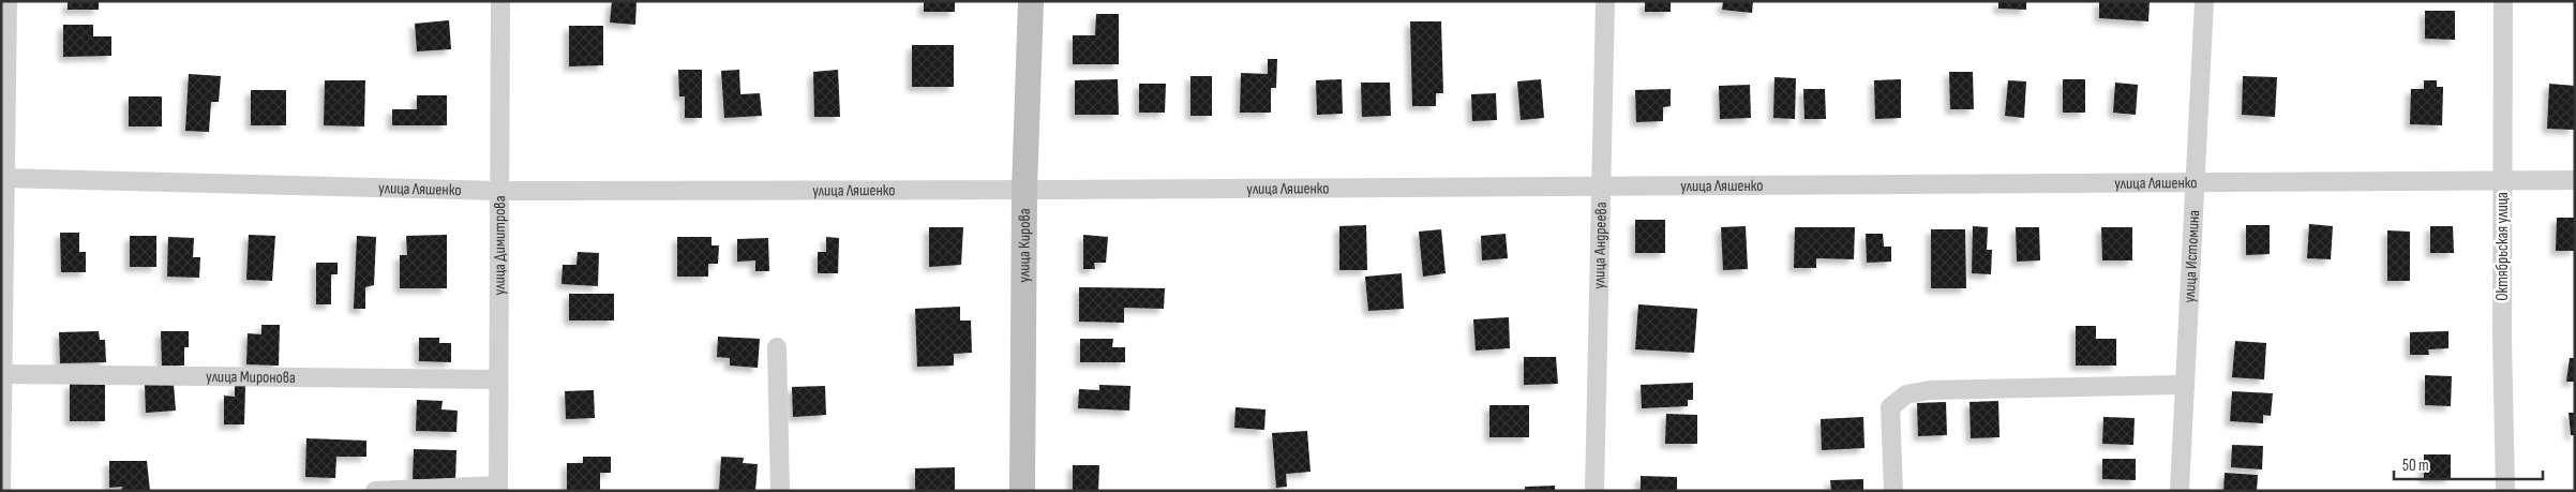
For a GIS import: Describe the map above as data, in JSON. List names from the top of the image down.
{
  "streets": {
    "main road": ["улица Кирова"],
    "street": [
      "улица Ляшенко",
      "улица Димитрова",
      "улица Андреева",
      "Октябрьская улица",
      "улица Истомина",
      "улица Миронова"
    ]
  },
  "crossings": [
    ["улица Ляшенко", "улица Димитрова"],
    ["улица Ляшенко", "улица Кирова"],
    ["улица Ляшенко", "улица Андреева"],
    ["улица Ляшенко", "Октябрьская улица"],
    ["улица Ляшенко", "улица Истомина"],
    ["улица Димитрова", "улица Миронова"]
  ],
  "scale_bar": "50 m"
}
